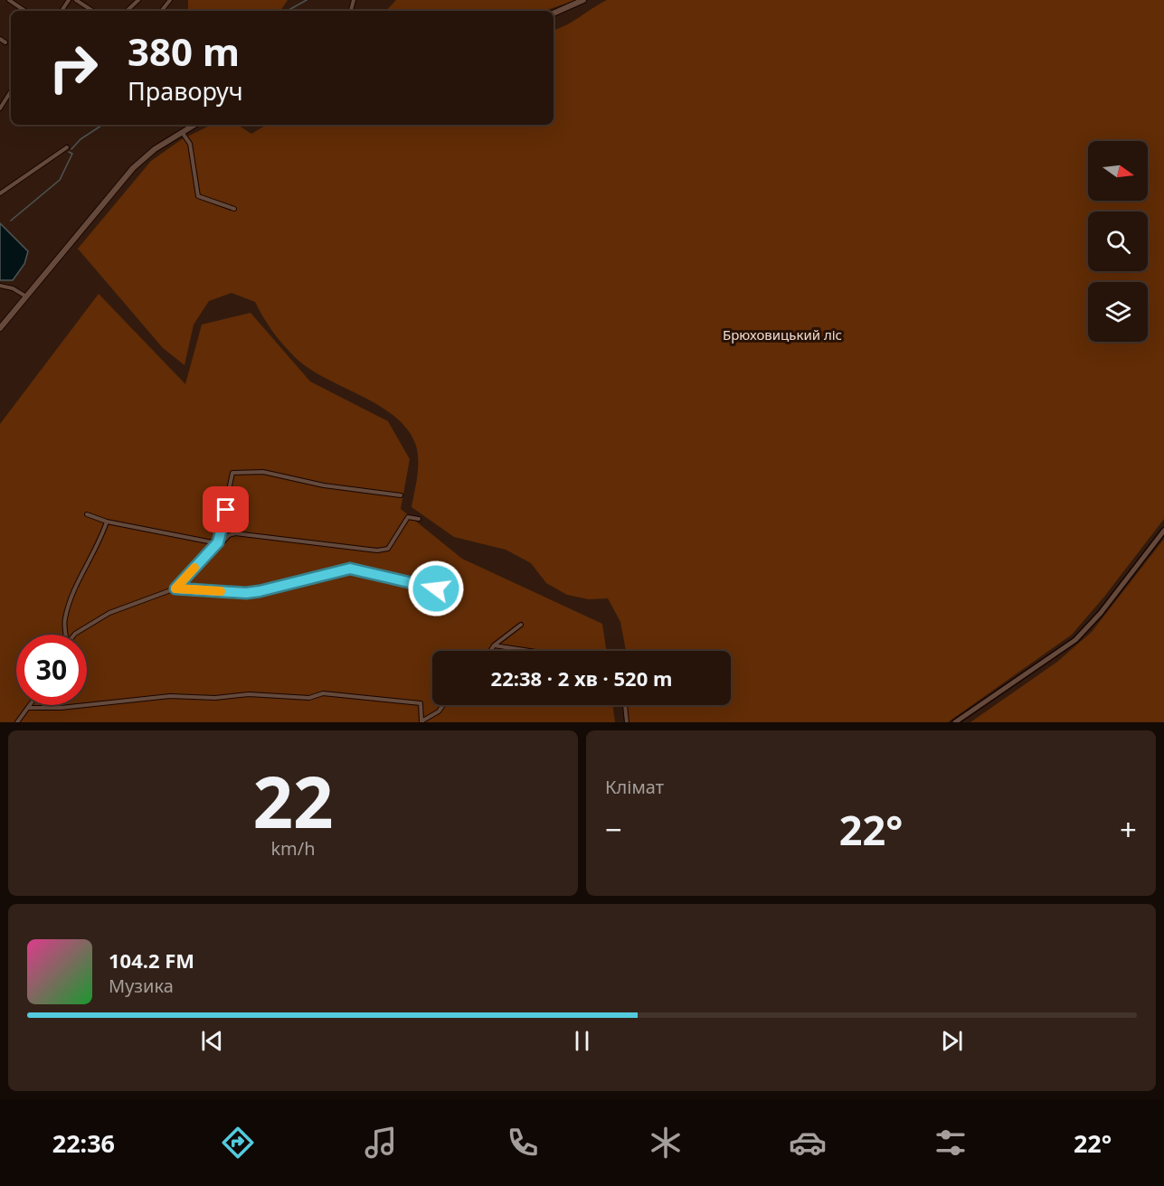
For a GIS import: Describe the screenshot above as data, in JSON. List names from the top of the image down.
{
  "parks": ["Брюховицький ліс"],
  "north": "right",
  "page": {
    "turn": ["380 m", "Праворуч"],
    "limit": "30",
    "trip": "22:38 · 2 хв · 520 m",
    "tile": [
      ["22", "km/h"],
      "Клімат"
    ],
    "heat": ["−", "22°", "+"],
    "song": ["104.2 FM", "Музика"],
    "tabs": ["22:36", "22°"]
  }
}
